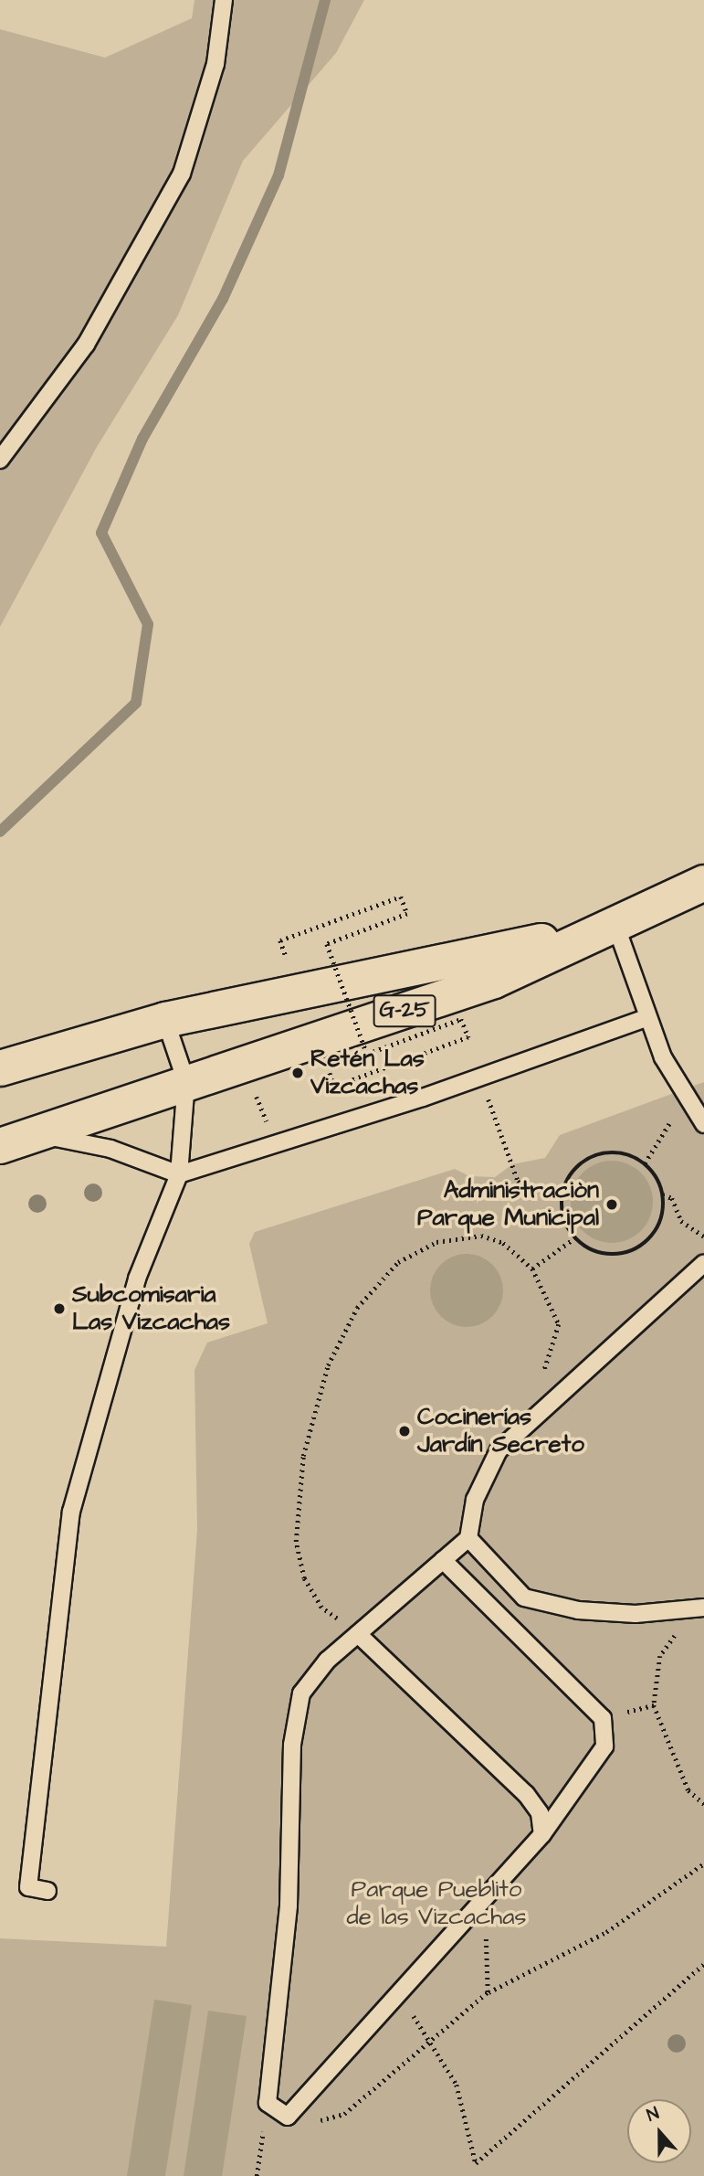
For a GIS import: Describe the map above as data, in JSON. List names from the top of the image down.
{
  "streets": {
    "main road": ["G-25"]
  },
  "parks": ["Parque Pueblito de las Vizcachas"],
  "places": [
    "Retén Las Vizcachas",
    "Administraciòn Parque Municipal",
    "Subcomisaria Las Vizcachas",
    "Cocinerías Jardín Secreto"
  ],
  "north": "top"
}
